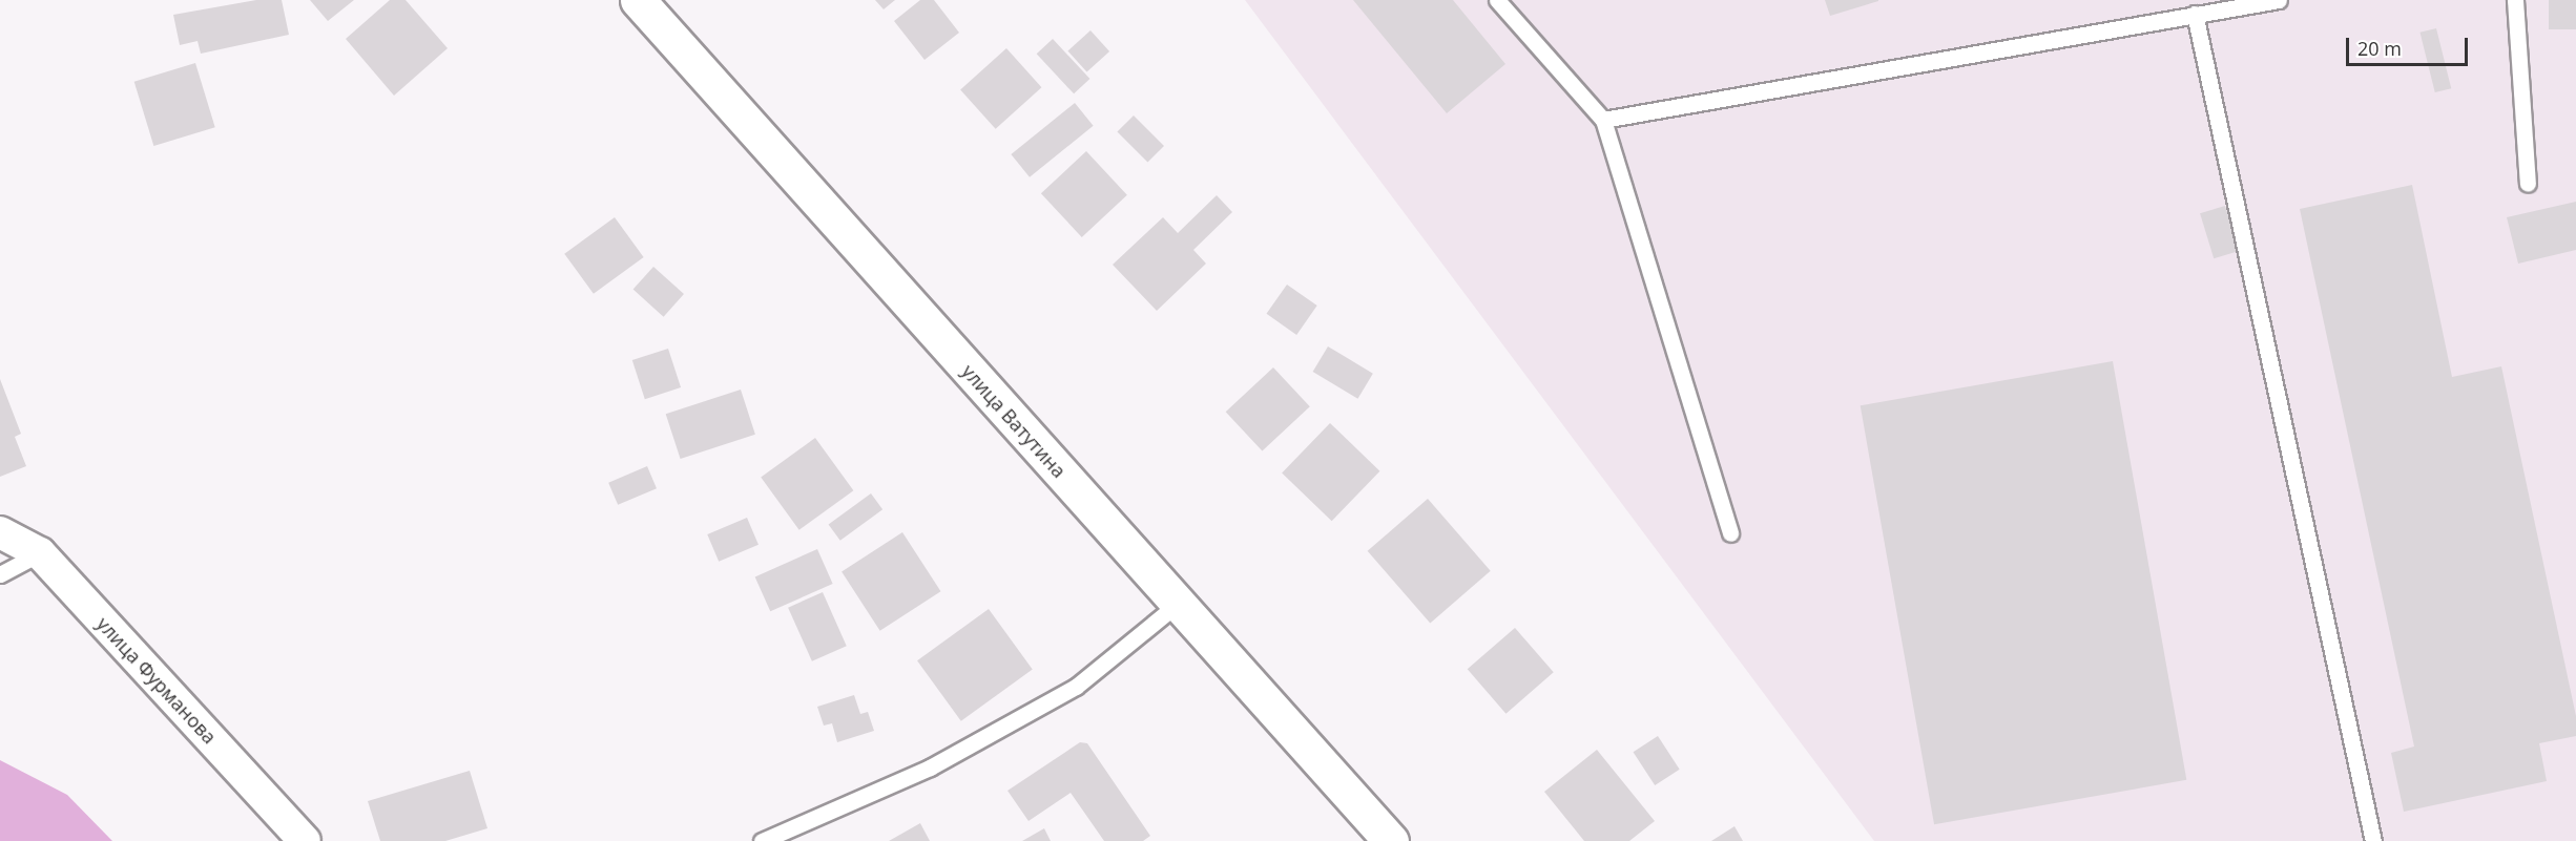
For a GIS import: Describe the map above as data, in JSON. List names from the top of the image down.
{
  "streets": {
    "main road": ["улица Ватутина"],
    "street": ["улица Фурманова"]
  },
  "scale_bar": "20 m"
}
